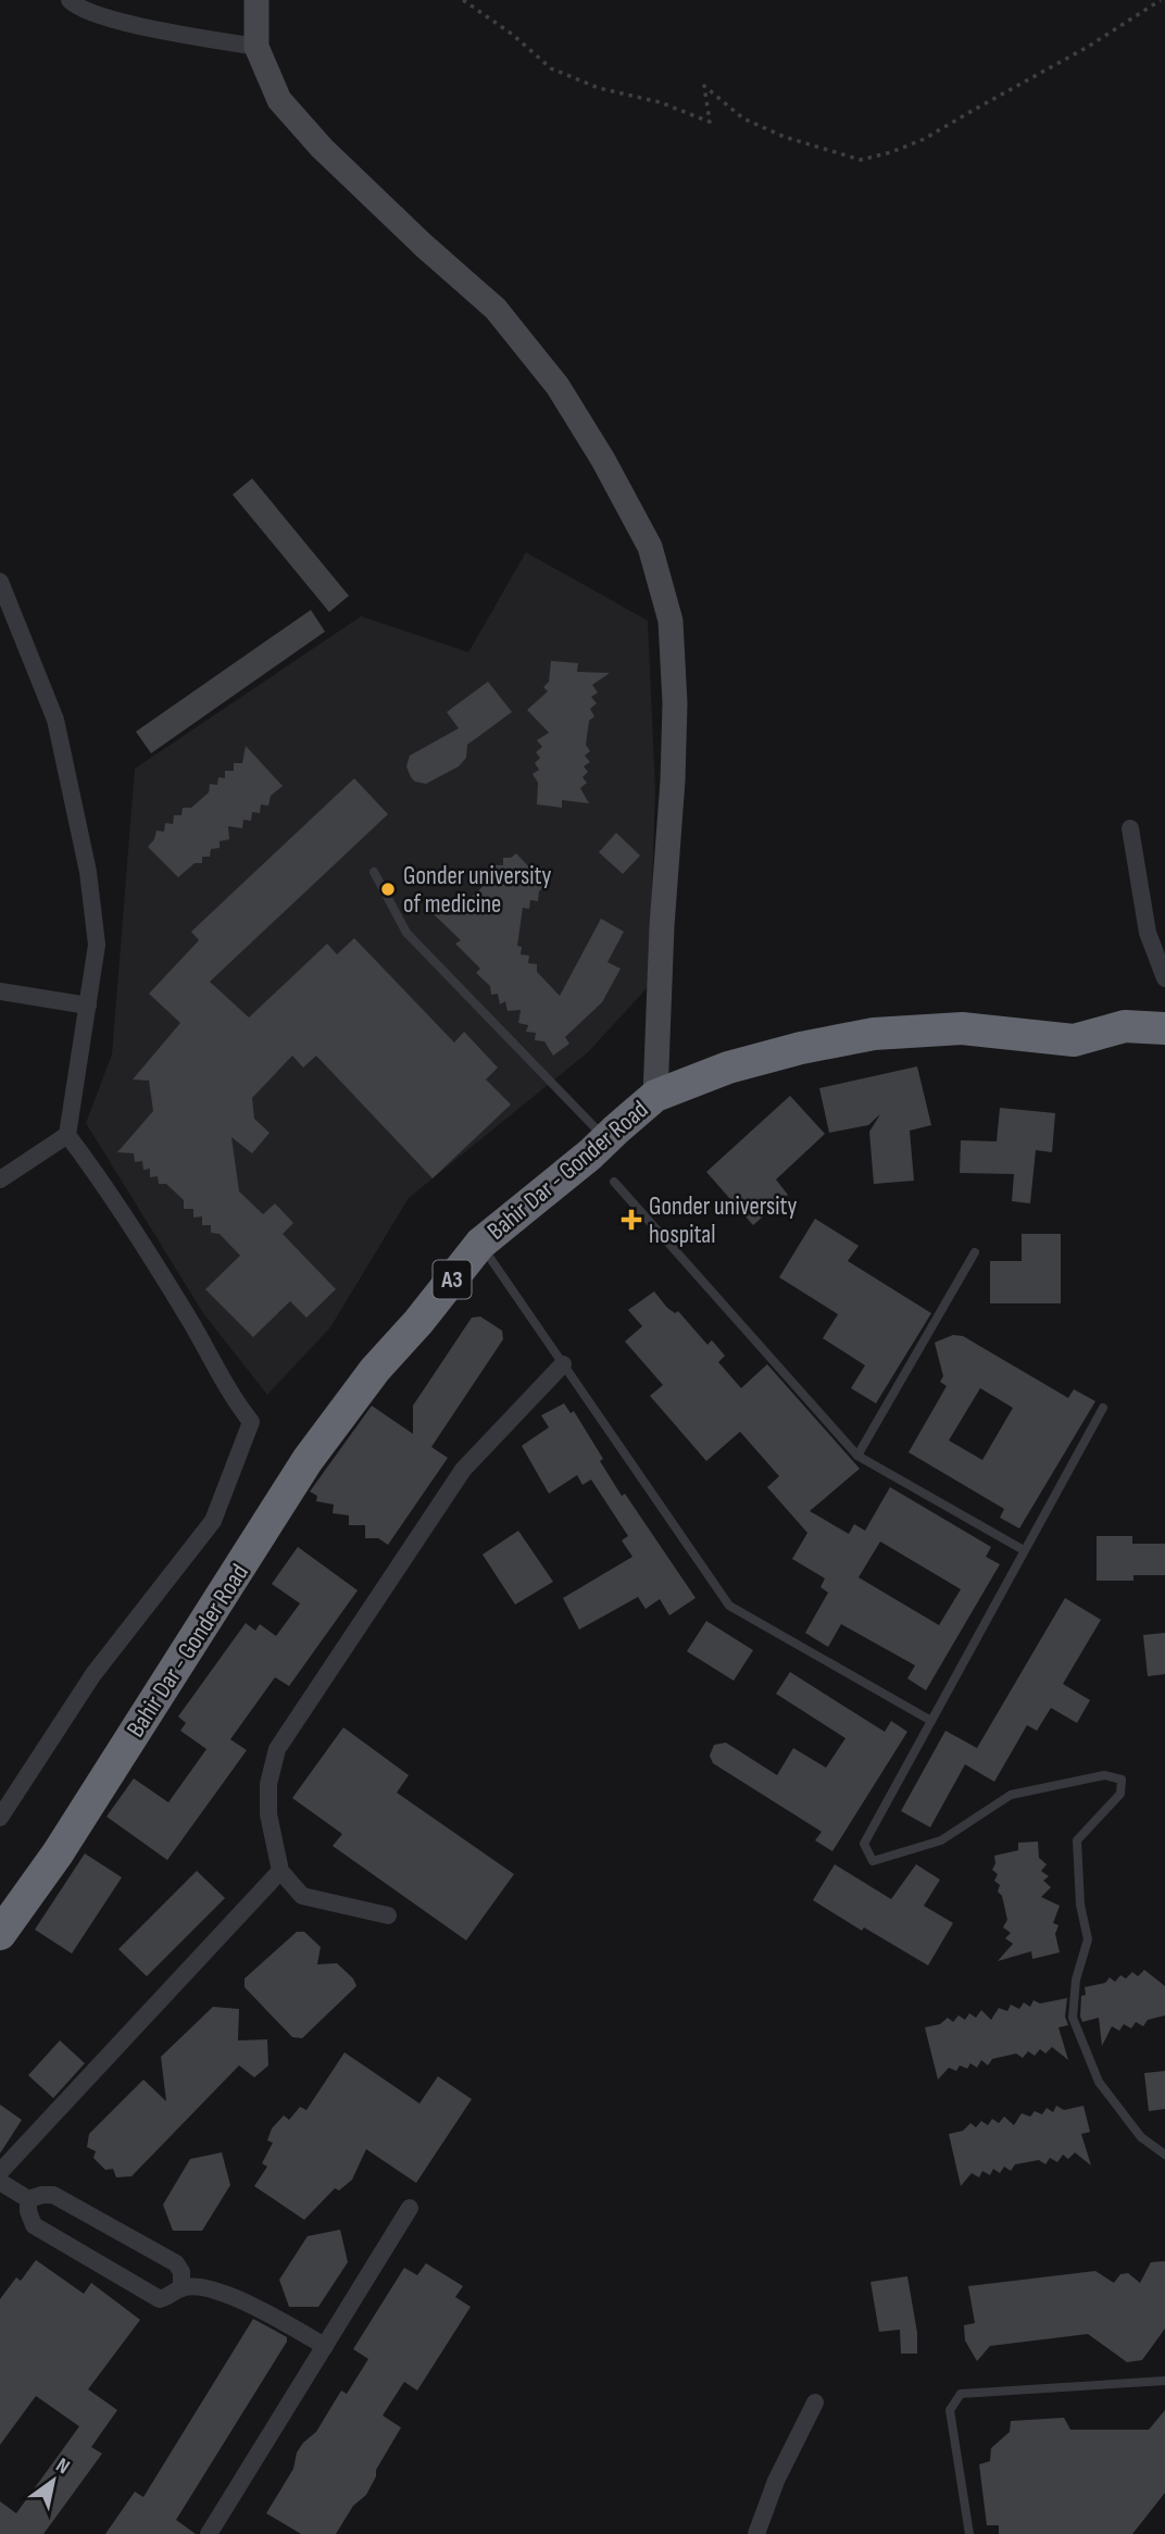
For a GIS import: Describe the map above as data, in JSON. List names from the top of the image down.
{
  "streets": {
    "highway": ["Bahir Dar - Gonder Road", "A3"]
  },
  "places": {
    "other": ["Gonder university of medicine"],
    "health": ["Gonder university hospital"]
  },
  "north": "top right"
}
